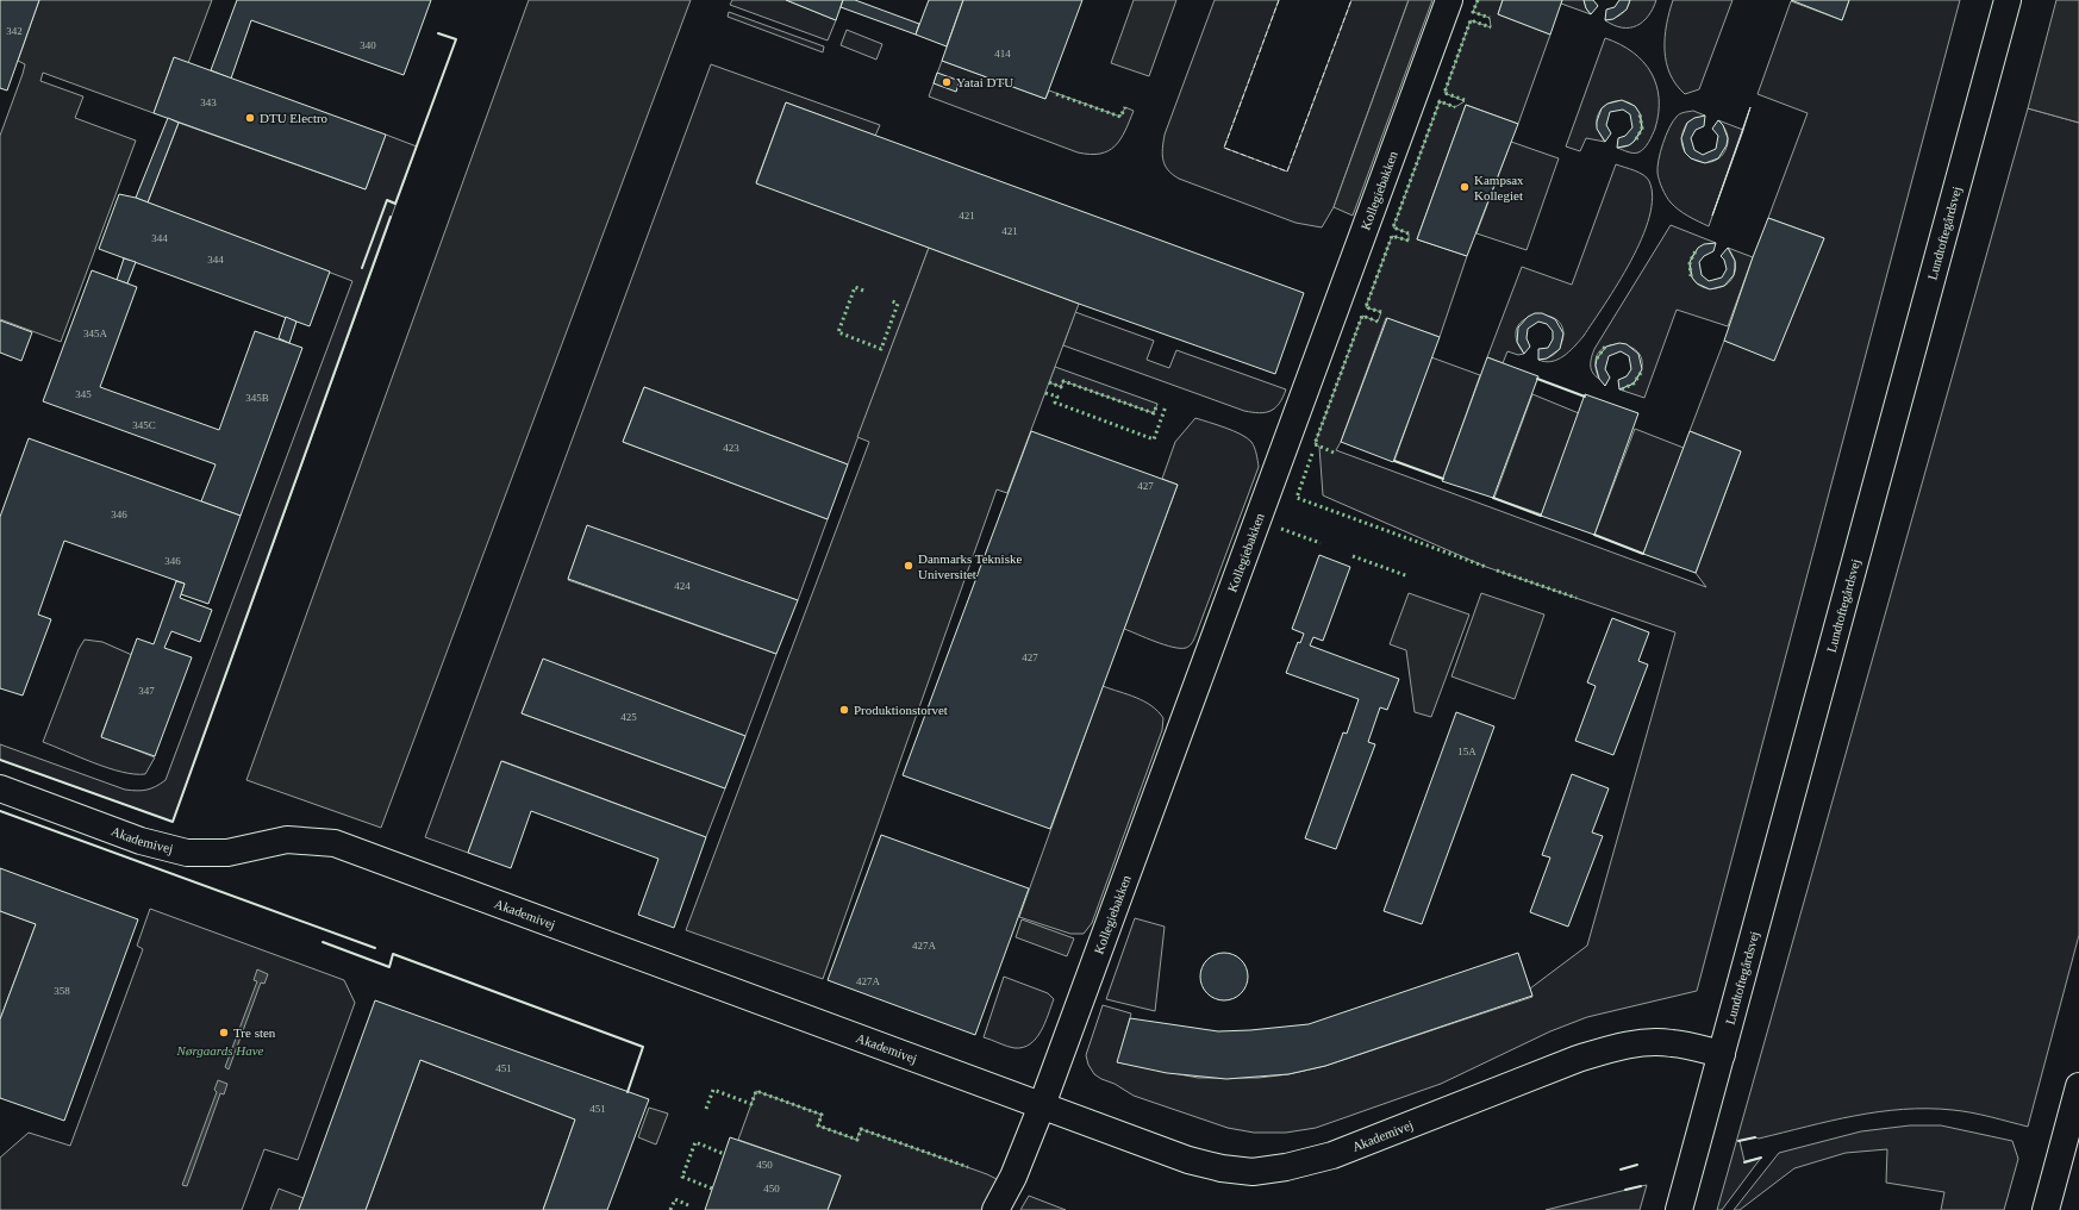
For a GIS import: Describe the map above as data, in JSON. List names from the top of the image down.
{
  "streets": {
    "main road": ["Kollegiebakken", "Lundtoftegårdsvej", "Akademivej"]
  },
  "crossings": [
    ["Kollegiebakken", "Akademivej"],
    ["Lundtoftegårdsvej", "Akademivej"]
  ],
  "parks": ["Nørgaards Have"],
  "places": [
    "Yatai DTU",
    "DTU Electro",
    "Kampsax Kollegiet",
    "Danmarks Tekniske Universitet",
    "Produktionstorvet",
    "Tre sten"
  ],
  "house_numbers": [
    "342",
    "340",
    "414",
    "343",
    "421",
    "421",
    "344",
    "344",
    "345A",
    "345",
    "345B",
    "345C",
    "423",
    "427",
    "346",
    "346",
    "424",
    "427",
    "347",
    "425",
    "15A",
    "427A",
    "427A",
    "358",
    "451",
    "451",
    "450",
    "450"
  ]
}
